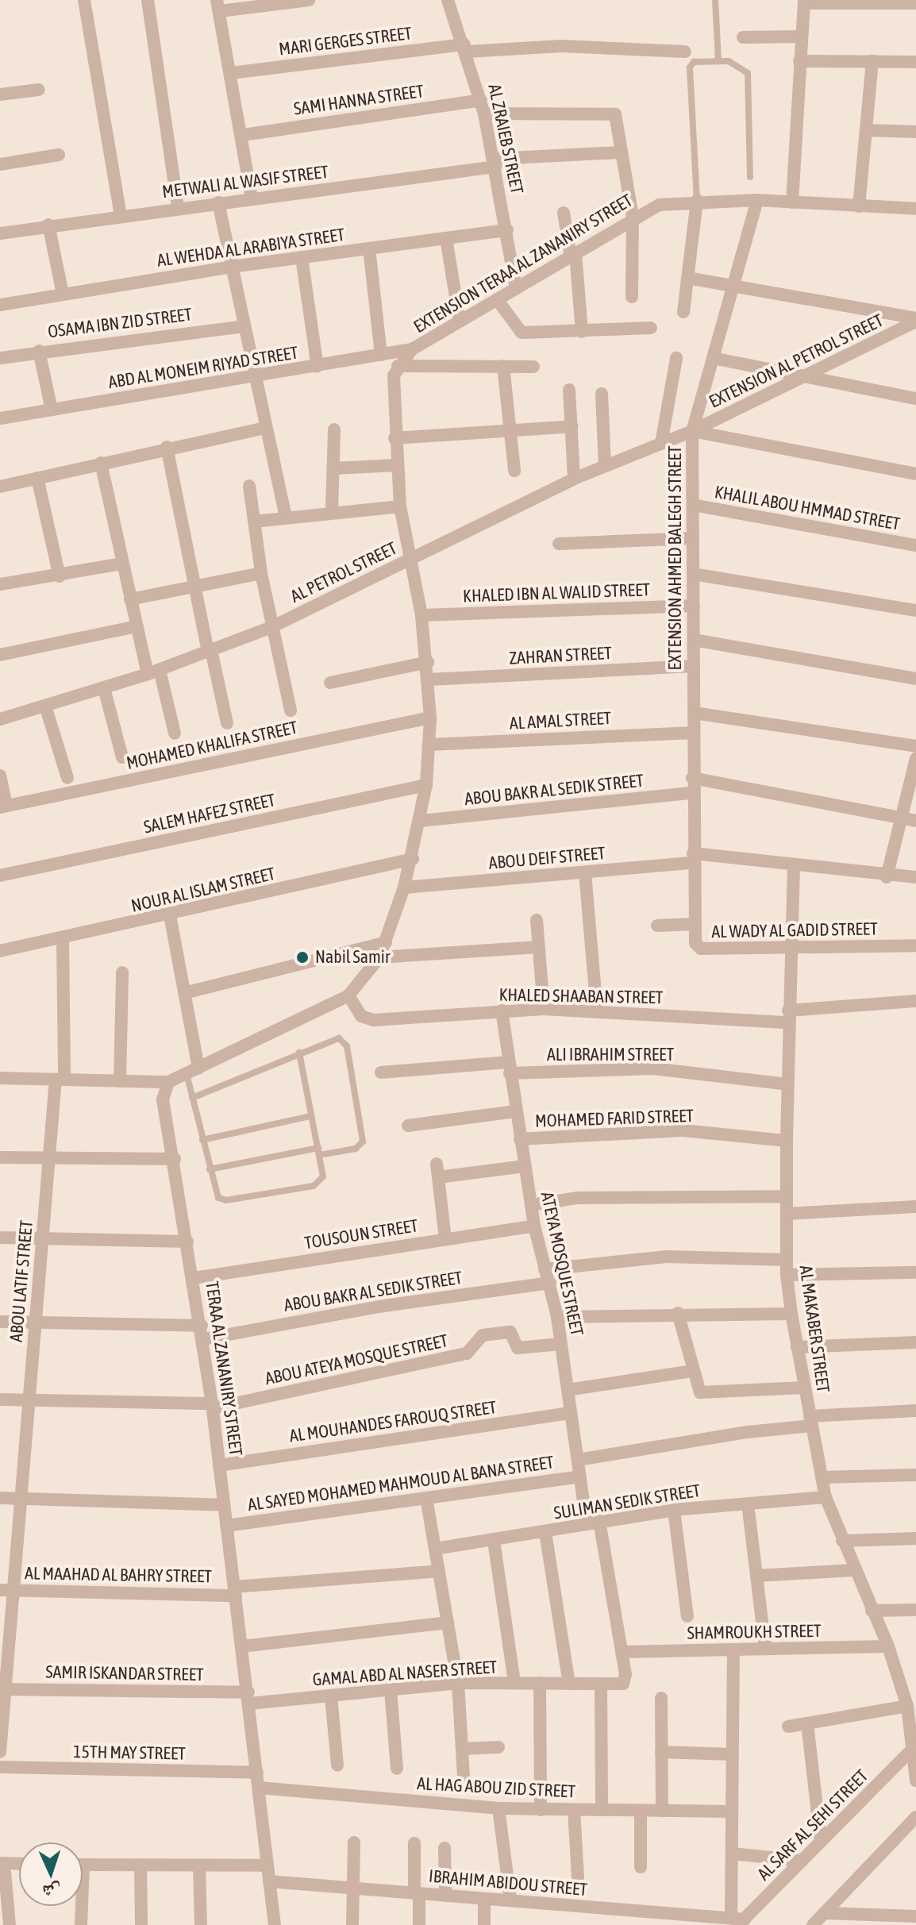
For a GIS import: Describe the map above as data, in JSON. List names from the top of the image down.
{
  "streets": {
    "street": [
      "MARI GERGES STREET",
      "SAMI HANNA STREET",
      "AL ZRAIEB STREET",
      "METWALI AL WASIF STREET",
      "AL WEHDA AL ARABIYA STREET",
      "EXTENSION TERAA AL ZANANIRY STREET",
      "OSAMA IBN ZID STREET",
      "EXTENSION AL PETROL STREET",
      "ABD AL MONEIM RIYAD STREET",
      "KHALIL ABOU HMMAD STREET",
      "EXTENSION AHMED BALEGH STREET",
      "AL PETROL STREET",
      "KHALED IBN AL WALID STREET",
      "ZAHRAN STREET",
      "AL AMAL STREET",
      "MOHAMED KHALIFA STREET",
      "ABOU BAKR AL SEDIK STREET",
      "SALEM HAFEZ STREET",
      "ABOU DEIF STREET",
      "NOUR AL ISLAM STREET",
      "AL WADY AL GADID STREET",
      "KHALED SHAABAN STREET",
      "ALI IBRAHIM STREET",
      "MOHAMED FARID STREET",
      "TOUSOUN STREET",
      "ATEYA MOSQUE STREET",
      "ABOU LATIF STREET",
      "AL MAKABER STREET",
      "ABOU ATEYA MOSQUE STREET",
      "TERAA AL ZANANIRY STREET",
      "AL MOUHANDES FAROUQ STREET",
      "AL SAYED MOHAMED MAHMOUD AL BANA STREET",
      "SULIMAN SEDIK STREET",
      "AL MAAHAD AL BAHRY STREET",
      "SHAMROUKH STREET",
      "SAMIR ISKANDAR STREET",
      "GAMAL ABD AL NASER STREET",
      "15TH MAY STREET",
      "AL HAG ABOU ZID STREET",
      "AL SARF AL SEHI STREET",
      "IBRAHIM ABIDOU STREET"
    ]
  },
  "crossings": [
    ["MARI GERGES STREET", "AL ZRAIEB STREET"],
    ["SAMI HANNA STREET", "AL ZRAIEB STREET"],
    ["SAMI HANNA STREET", "METWALI AL WASIF STREET"],
    ["AL ZRAIEB STREET", "METWALI AL WASIF STREET"],
    ["AL ZRAIEB STREET", "AL WEHDA AL ARABIYA STREET"],
    ["AL ZRAIEB STREET", "EXTENSION TERAA AL ZANANIRY STREET"],
    ["EXTENSION TERAA AL ZANANIRY STREET", "ABD AL MONEIM RIYAD STREET"],
    ["EXTENSION TERAA AL ZANANIRY STREET", "EXTENSION AHMED BALEGH STREET"],
    ["EXTENSION AL PETROL STREET", "EXTENSION AHMED BALEGH STREET"],
    ["EXTENSION AL PETROL STREET", "AL PETROL STREET"],
    ["KHALIL ABOU HMMAD STREET", "EXTENSION AHMED BALEGH STREET"],
    ["EXTENSION AHMED BALEGH STREET", "AL PETROL STREET"],
    ["EXTENSION AHMED BALEGH STREET", "KHALED IBN AL WALID STREET"],
    ["EXTENSION AHMED BALEGH STREET", "ZAHRAN STREET"],
    ["EXTENSION AHMED BALEGH STREET", "AL AMAL STREET"],
    ["EXTENSION AHMED BALEGH STREET", "ABOU BAKR AL SEDIK STREET"],
    ["EXTENSION AHMED BALEGH STREET", "ABOU DEIF STREET"],
    ["EXTENSION AHMED BALEGH STREET", "AL WADY AL GADID STREET"],
    ["ABOU BAKR AL SEDIK STREET", "ATEYA MOSQUE STREET"],
    ["ABOU BAKR AL SEDIK STREET", "ABOU LATIF STREET"],
    ["ABOU BAKR AL SEDIK STREET", "TERAA AL ZANANIRY STREET"],
    ["ABOU DEIF STREET", "AL MAKABER STREET"],
    ["NOUR AL ISLAM STREET", "ABOU LATIF STREET"],
    ["AL WADY AL GADID STREET", "AL MAKABER STREET"],
    ["KHALED SHAABAN STREET", "ATEYA MOSQUE STREET"],
    ["KHALED SHAABAN STREET", "AL MAKABER STREET"],
    ["ALI IBRAHIM STREET", "ATEYA MOSQUE STREET"],
    ["ALI IBRAHIM STREET", "AL MAKABER STREET"],
    ["MOHAMED FARID STREET", "ATEYA MOSQUE STREET"],
    ["MOHAMED FARID STREET", "AL MAKABER STREET"],
    ["TOUSOUN STREET", "ATEYA MOSQUE STREET"],
    ["TOUSOUN STREET", "TERAA AL ZANANIRY STREET"],
    ["ATEYA MOSQUE STREET", "ABOU ATEYA MOSQUE STREET"],
    ["ATEYA MOSQUE STREET", "AL MOUHANDES FAROUQ STREET"],
    ["ATEYA MOSQUE STREET", "AL SAYED MOHAMED MAHMOUD AL BANA STREET"],
    ["ATEYA MOSQUE STREET", "SULIMAN SEDIK STREET"],
    ["ATEYA MOSQUE STREET", "SHAMROUKH STREET"],
    ["ATEYA MOSQUE STREET", "GAMAL ABD AL NASER STREET"],
    ["ABOU LATIF STREET", "AL MAAHAD AL BAHRY STREET"],
    ["ABOU LATIF STREET", "SAMIR ISKANDAR STREET"],
    ["AL MAKABER STREET", "AL SAYED MOHAMED MAHMOUD AL BANA STREET"],
    ["AL MAKABER STREET", "SULIMAN SEDIK STREET"],
    ["AL MAKABER STREET", "SHAMROUKH STREET"],
    ["AL MAKABER STREET", "AL SARF AL SEHI STREET"],
    ["ABOU ATEYA MOSQUE STREET", "TERAA AL ZANANIRY STREET"],
    ["TERAA AL ZANANIRY STREET", "AL MOUHANDES FAROUQ STREET"],
    ["TERAA AL ZANANIRY STREET", "AL SAYED MOHAMED MAHMOUD AL BANA STREET"],
    ["TERAA AL ZANANIRY STREET", "AL MAAHAD AL BAHRY STREET"],
    ["TERAA AL ZANANIRY STREET", "SAMIR ISKANDAR STREET"],
    ["TERAA AL ZANANIRY STREET", "GAMAL ABD AL NASER STREET"],
    ["TERAA AL ZANANIRY STREET", "15TH MAY STREET"],
    ["TERAA AL ZANANIRY STREET", "AL HAG ABOU ZID STREET"],
    ["TERAA AL ZANANIRY STREET", "IBRAHIM ABIDOU STREET"],
    ["SAMIR ISKANDAR STREET", "GAMAL ABD AL NASER STREET"],
    ["AL SARF AL SEHI STREET", "IBRAHIM ABIDOU STREET"]
  ],
  "places": ["Nabil Samir"],
  "north": "bottom"
}
